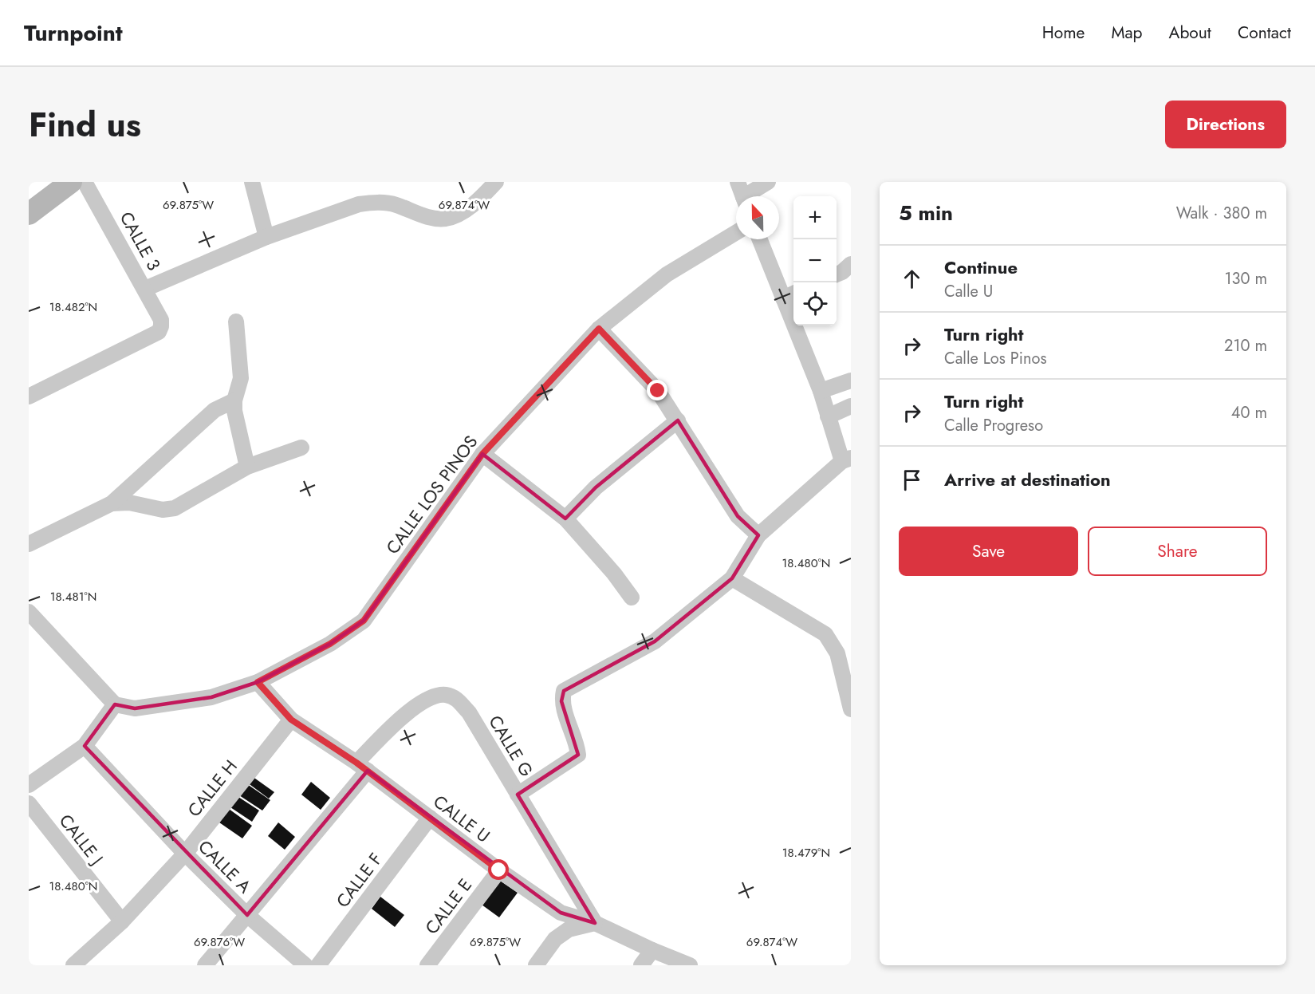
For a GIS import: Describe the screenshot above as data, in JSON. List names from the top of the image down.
{
  "streets": {
    "street": [
      "CALLE 3",
      "CALLE LOS PINOS",
      "CALLE G",
      "CALLE H",
      "CALLE U",
      "CALLE J",
      "CALLE A",
      "CALLE F",
      "CALLE E"
    ]
  },
  "crossings": [
    ["CALLE LOS PINOS", "CALLE U"],
    ["CALLE G", "CALLE U"],
    ["CALLE G", "CALLE A"],
    ["CALLE H", "CALLE U"],
    ["CALLE H", "CALLE J"],
    ["CALLE H", "CALLE A"],
    ["CALLE U", "CALLE F"],
    ["CALLE U", "CALLE E"]
  ],
  "north": "top",
  "page": {
    "header": "Turnpoint",
    "nav": [
      "Home",
      "Map",
      "About",
      "Contact"
    ],
    "title": "Find us",
    "buttons": [
      "Directions",
      ["Save", "Share"]
    ],
    "heading": ["5 min", "Walk · 380 m"],
    "map_buttons": ["+", "−"],
    "list": [
      ["Continue", "Calle U", "130 m"],
      ["Turn right", "Calle Los Pinos", "210 m"],
      ["Turn right", "Calle Progreso", "40 m"],
      "Arrive at destination"
    ]
  },
  "coordinates": [
    "69.874°W",
    "69.875°W",
    "18.482°N",
    "18.480°N",
    "18.481°N",
    "18.479°N",
    "69.876°W"
  ]
}
